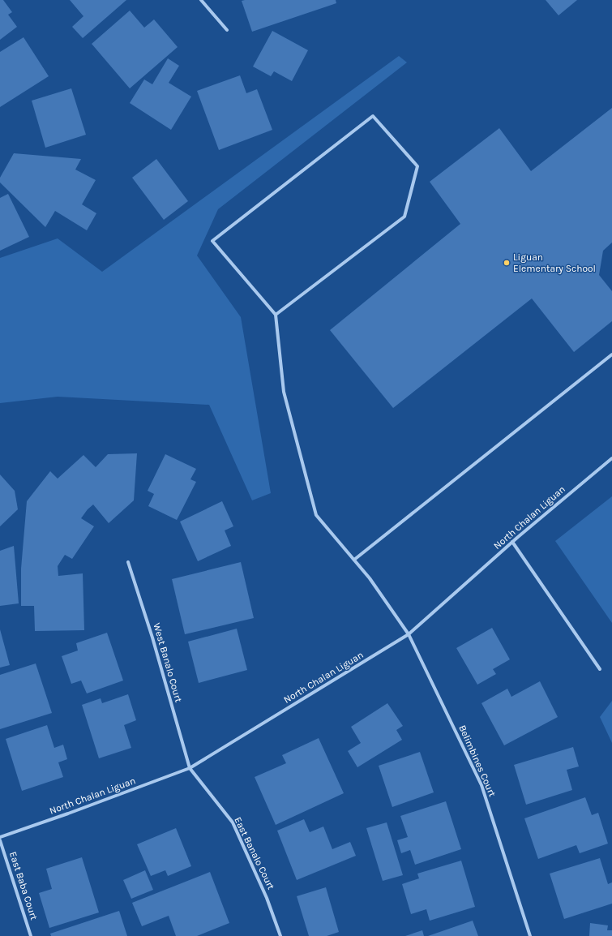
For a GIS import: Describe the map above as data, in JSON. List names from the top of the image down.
{
  "streets": {
    "street": [
      "North Chalan Liguan",
      "West Banalo Court",
      "Belimbines Court",
      "East Banalo Court",
      "East Baba Court"
    ]
  },
  "crossings": [
    ["North Chalan Liguan", "West Banalo Court"],
    ["North Chalan Liguan", "Belimbines Court"],
    ["North Chalan Liguan", "East Banalo Court"],
    ["West Banalo Court", "East Banalo Court"]
  ],
  "places": ["Liguan Elementary School"]
}
